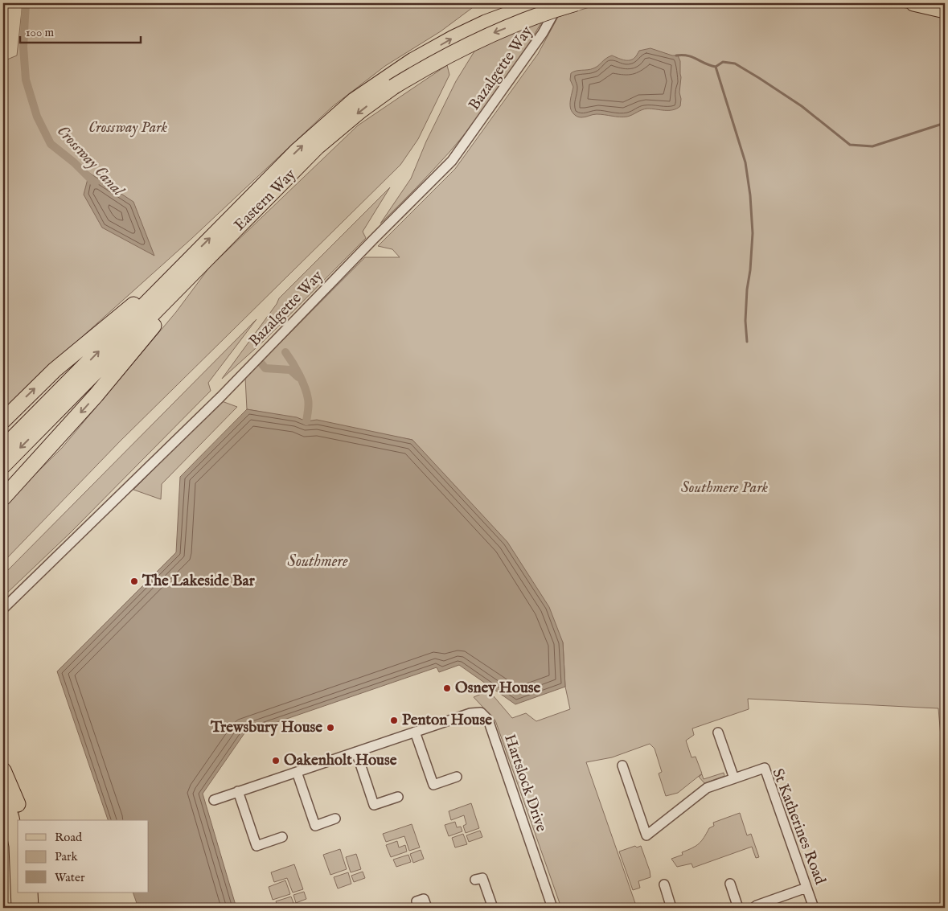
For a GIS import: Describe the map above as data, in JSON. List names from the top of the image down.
{
  "streets": {
    "main road": ["Eastern Way"],
    "street": ["Bazalgette Way", "Hartslock Drive", "St Katherines Road"]
  },
  "water": ["Crossway Canal", "Southmere"],
  "parks": ["Crossway Park", "Southmere Park"],
  "places": [
    "The Lakeside Bar",
    "Osney House",
    "Penton House",
    "Trewsbury House",
    "Oakenholt House"
  ],
  "legend": ["Road", "Park", "Water"],
  "scale_bar": "100 m"
}
